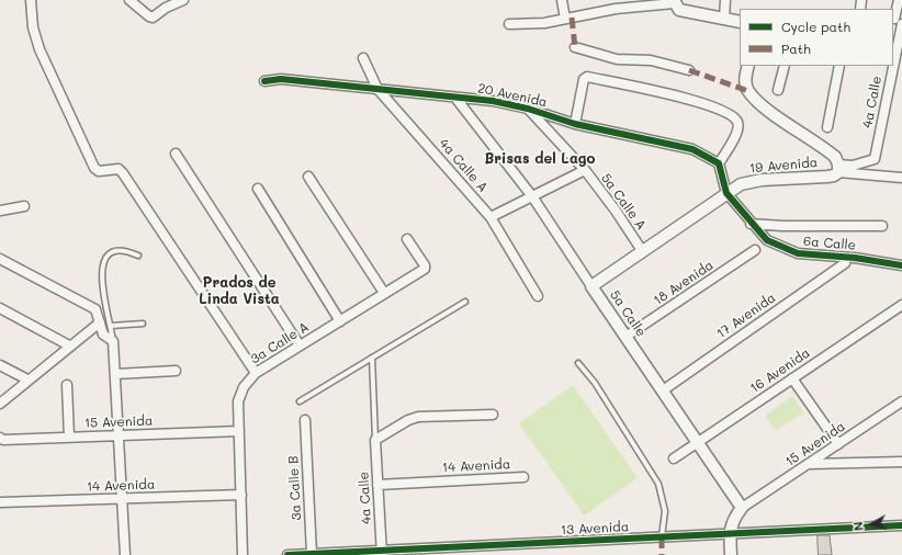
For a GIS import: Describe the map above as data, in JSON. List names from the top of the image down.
{
  "streets": {
    "street": [
      "20 Avenida",
      "4a Calle",
      "4a Calle A",
      "19 Avenida",
      "5a Calle A",
      "6a Calle",
      "18 Avenida",
      "5a Calle",
      "17 Avenida",
      "3a Calle A",
      "16 Avenida",
      "15 Avenida",
      "14 Avenida",
      "3a Calle B",
      "13 Avenida"
    ]
  },
  "crossings": [
    ["20 Avenida", "4a Calle A"],
    ["20 Avenida", "5a Calle A"],
    ["20 Avenida", "5a Calle"],
    ["4a Calle", "19 Avenida"],
    ["4a Calle", "14 Avenida"],
    ["4a Calle", "13 Avenida"],
    ["19 Avenida", "5a Calle A"],
    ["19 Avenida", "6a Calle"],
    ["19 Avenida", "5a Calle"],
    ["18 Avenida", "5a Calle"],
    ["5a Calle", "17 Avenida"],
    ["5a Calle", "16 Avenida"],
    ["5a Calle", "15 Avenida"],
    ["3a Calle A", "15 Avenida"],
    ["3a Calle A", "14 Avenida"],
    ["3a Calle B", "13 Avenida"]
  ],
  "districts": ["Brisas del Lago", "Prados de Linda Vista"],
  "legend": ["Cycle path", "Path"],
  "north": "left"
}
